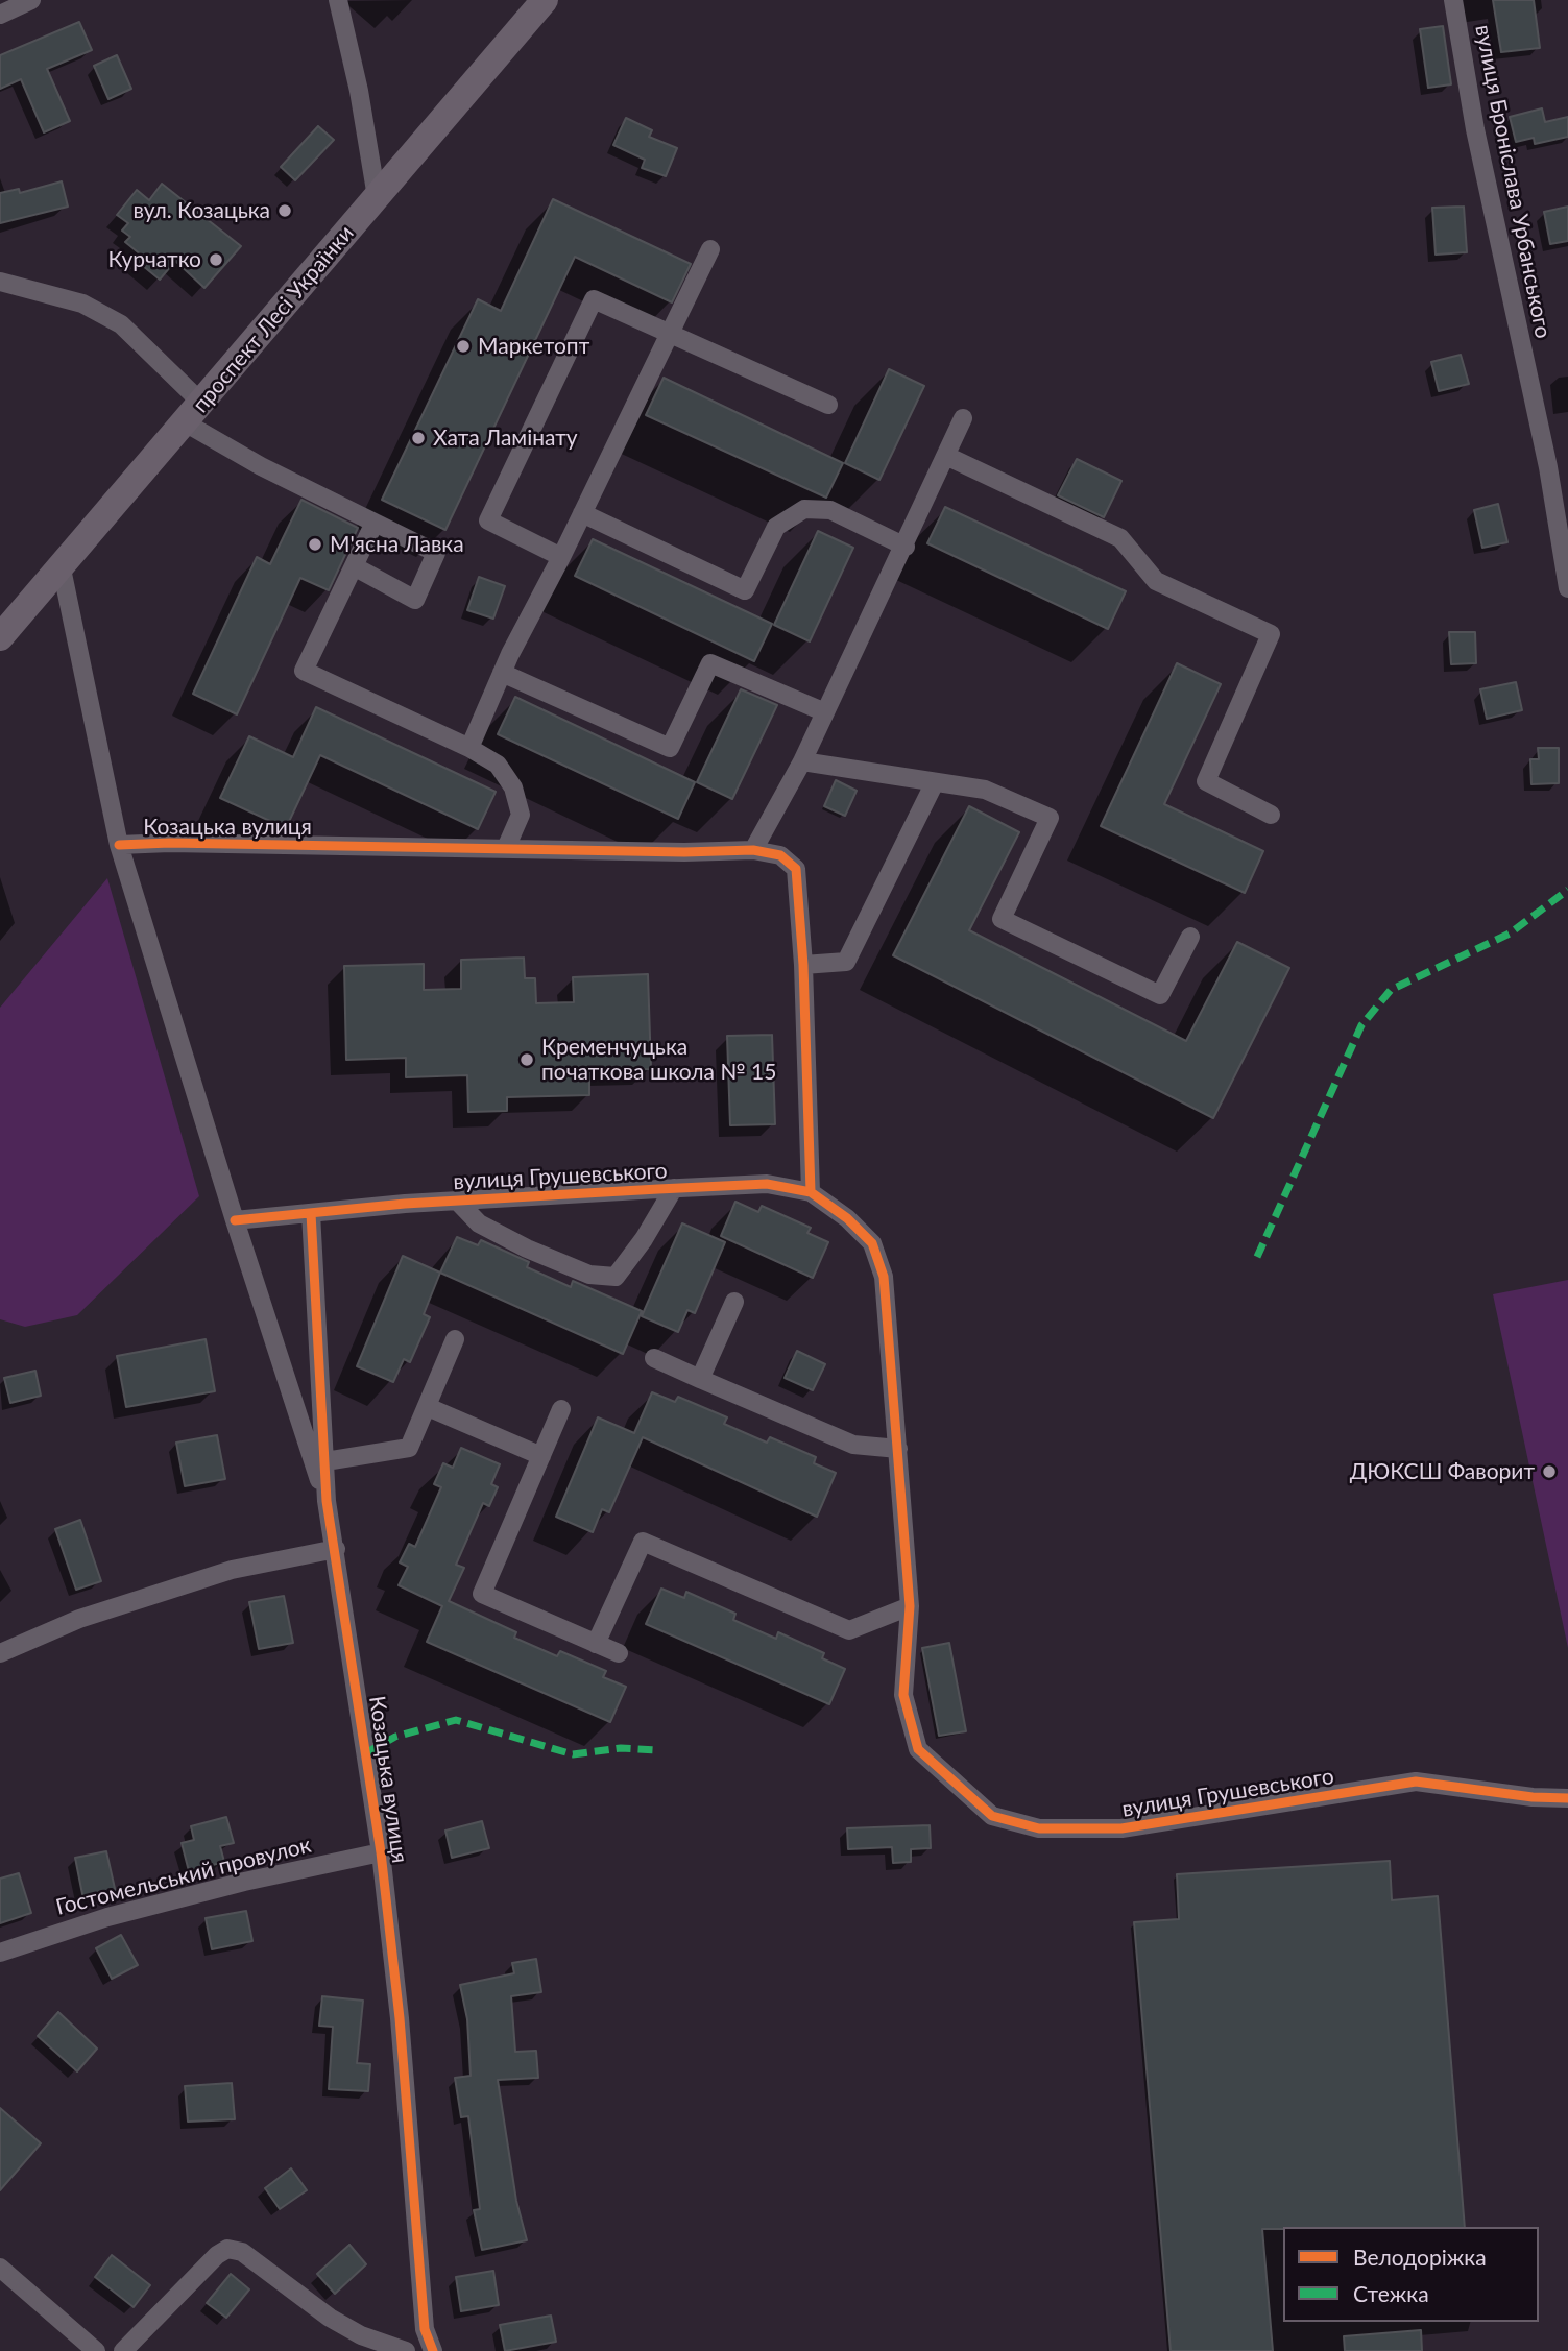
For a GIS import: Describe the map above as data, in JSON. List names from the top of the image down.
{
  "streets": {
    "street": [
      "вулиця Броніслава Урбанського",
      "проспект Лесі Українки",
      "Козацька вулиця",
      "вулиця Грушевського",
      "Гостомельський провулок"
    ]
  },
  "crossings": [
    ["проспект Лесі Українки", "Козацька вулиця"],
    ["Козацька вулиця", "вулиця Грушевського"],
    ["Козацька вулиця", "Гостомельський провулок"]
  ],
  "places": [
    "вул. Козацька",
    "Курчатко",
    "Маркетопт",
    "Хата Ламінату",
    "М'ясна Лавка",
    "Кременчуцька початкова школа № 15",
    "ДЮКСШ Фаворит"
  ],
  "legend": ["Велодоріжка", "Стежка"]
}
